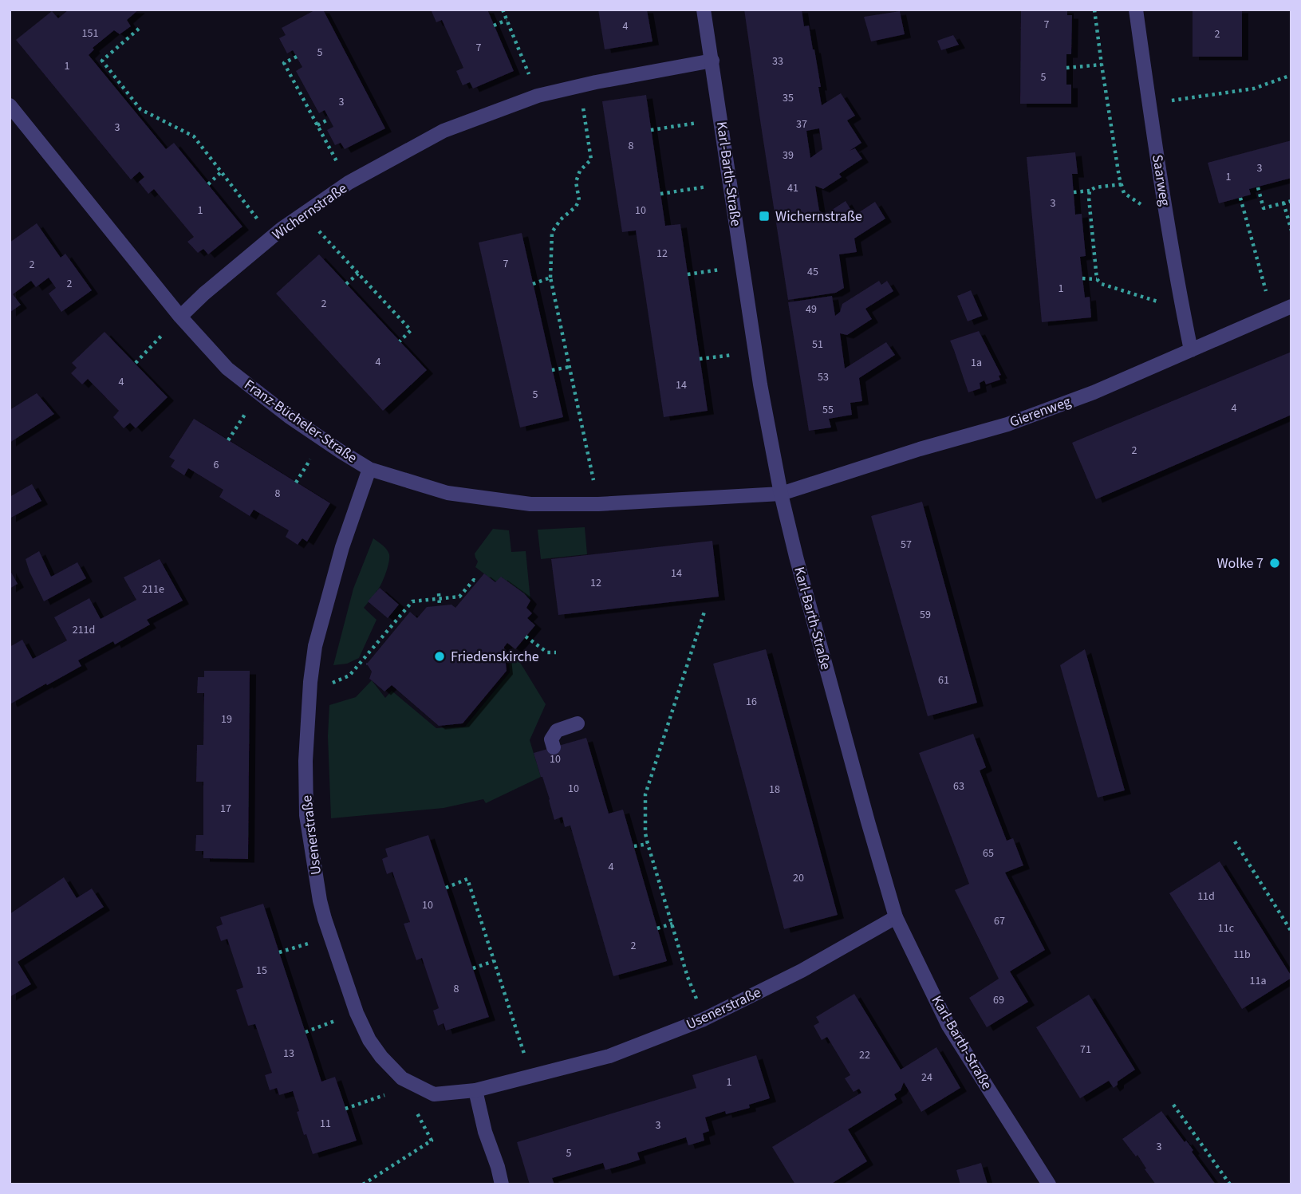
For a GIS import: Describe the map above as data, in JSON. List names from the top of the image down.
{
  "streets": {
    "street": [
      "Karl-Barth-Straße",
      "Saarweg",
      "Wichernstraße",
      "Gierenweg",
      "Franz-Bücheler-Straße",
      "Usenerstraße"
    ]
  },
  "crossings": [
    ["Karl-Barth-Straße", "Wichernstraße"],
    ["Karl-Barth-Straße", "Gierenweg"],
    ["Karl-Barth-Straße", "Franz-Bücheler-Straße"],
    ["Karl-Barth-Straße", "Usenerstraße"],
    ["Saarweg", "Gierenweg"],
    ["Wichernstraße", "Franz-Bücheler-Straße"],
    ["Gierenweg", "Franz-Bücheler-Straße"],
    ["Franz-Bücheler-Straße", "Usenerstraße"]
  ],
  "places": {
    "transit": ["Wichernstraße"],
    "other": ["Wolke 7", "Friedenskirche"]
  },
  "house_numbers": [
    "7",
    "4",
    "151",
    "2",
    "7",
    "5",
    "33",
    "1",
    "5",
    "35",
    "3",
    "37",
    "3",
    "8",
    "39",
    "3",
    "1",
    "41",
    "3",
    "1",
    "10",
    "12",
    "7",
    "2",
    "45",
    "2",
    "1",
    "2",
    "49",
    "51",
    "4",
    "1a",
    "53",
    "4",
    "14",
    "5",
    "4",
    "55",
    "2",
    "6",
    "8",
    "57",
    "14",
    "12",
    "211e",
    "59",
    "211d",
    "61",
    "16",
    "19",
    "10",
    "63",
    "10",
    "18",
    "17",
    "65",
    "4",
    "20",
    "11d",
    "10",
    "67",
    "11c",
    "2",
    "11b",
    "15",
    "11a",
    "8",
    "69",
    "71",
    "13",
    "22",
    "24",
    "1",
    "11",
    "3",
    "3",
    "5"
  ]
}
